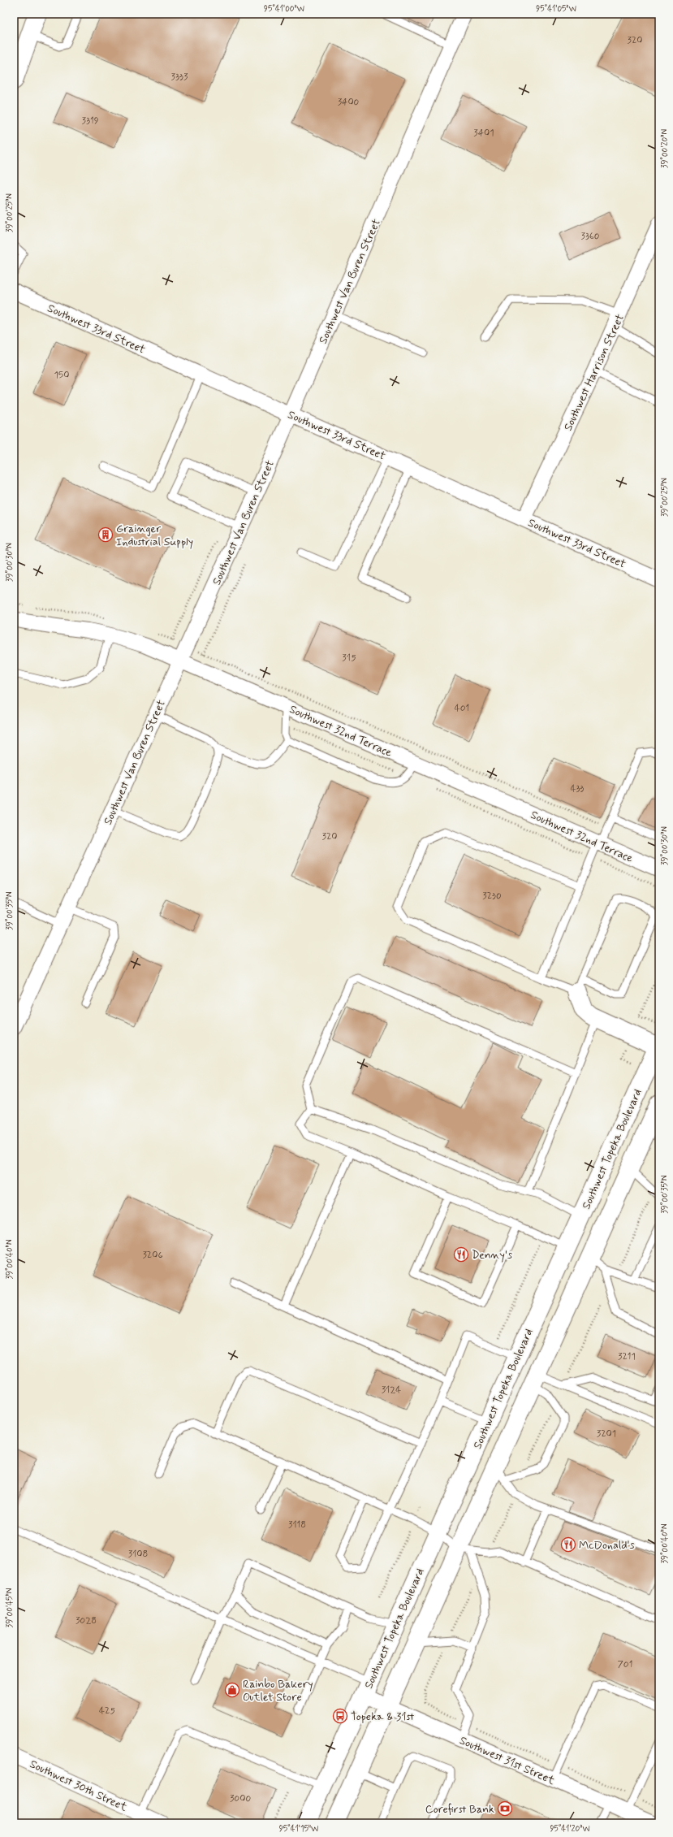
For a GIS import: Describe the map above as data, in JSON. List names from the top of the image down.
{
  "streets": {
    "main road": ["Southwest Topeka Boulevard"],
    "street": [
      "Southwest Van Buren Street",
      "Southwest 33rd Street",
      "Southwest Harrison Street",
      "Southwest 32nd Terrace",
      "Southwest 31st Street",
      "Southwest 30th Street"
    ]
  },
  "crossings": [
    ["Southwest Van Buren Street", "Southwest 33rd Street"],
    ["Southwest Van Buren Street", "Southwest 32nd Terrace"],
    ["Southwest 33rd Street", "Southwest Harrison Street"],
    ["Southwest Topeka Boulevard", "Southwest 31st Street"]
  ],
  "places": {
    "building": ["Grainger Industrial Supply"],
    "restaurant": ["Denny's", "McDonald's"],
    "shop": ["Rainbo Bakery Outlet Store"],
    "bus stop": ["Topeka & 31st"],
    "bank": ["Corefirst Bank"]
  },
  "house_numbers": [
    "320",
    "3333",
    "3400",
    "3319",
    "3401",
    "3360",
    "150",
    "315",
    "401",
    "433",
    "320",
    "3230",
    "3206",
    "3211",
    "3124",
    "3201",
    "3118",
    "3108",
    "3028",
    "701",
    "425",
    "3000"
  ],
  "coordinates": [
    "95°41'00\"W",
    "95°41'05\"W",
    "39°00'20\"N",
    "39°00'25\"N",
    "39°00'30\"N",
    "39°00'35\"N",
    "39°00'40\"N",
    "39°00'45\"N",
    "95°41'15\"W",
    "95°41'20\"W"
  ]
}
